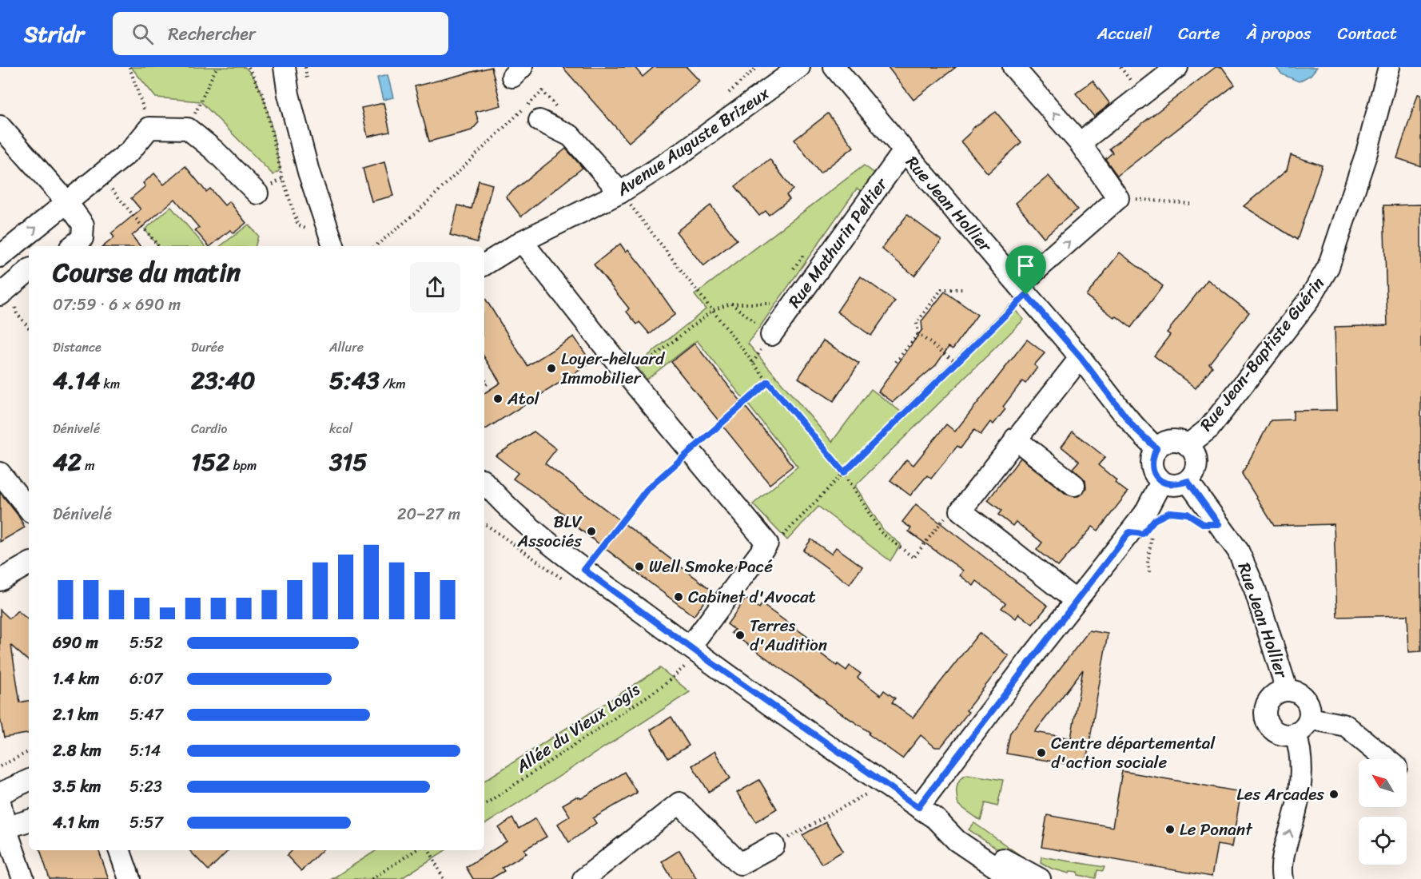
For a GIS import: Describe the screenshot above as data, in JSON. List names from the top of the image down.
{
  "streets": {
    "street": [
      "Avenue Auguste Brizeux",
      "Rue Jean Hollier",
      "Rue Mathurin Peltier",
      "Rue Jean-Baptiste Guérin"
    ],
    "path": ["Allée du Vieux Logis"]
  },
  "crossings": [
    ["Rue Jean Hollier", "Rue Mathurin Peltier"],
    ["Rue Jean Hollier", "Rue Jean-Baptiste Guérin"]
  ],
  "places": [
    "Loyer-heluard Immobilier",
    "Atol",
    "BLV Associés",
    "Well Smoke Pacé",
    "Cabinet d'Avocat",
    "Terres d'Audition",
    "Centre départemental d'action sociale",
    "Les Arcades",
    "Le Ponant"
  ],
  "north": "top left",
  "page": {
    "header": "Stridr",
    "search": "Rechercher",
    "nav": [
      "Accueil",
      "Carte",
      "À propos",
      "Contact"
    ],
    "heading": ["Course du matin", "07:59 · 6 × 690 m"],
    "stats": [
      ["Distance", "4.14 km"],
      ["Durée", "23:40"],
      ["Allure", "5:43 /km"],
      ["Dénivelé", "42 m"],
      ["Cardio", "152 bpm"],
      ["kcal", "315"]
    ],
    "chart": ["Dénivelé", "20–27 m"],
    "list": [
      {
        "name": "690 m",
        "note": "5:52"
      },
      {
        "name": "1.4 km",
        "note": "6:07"
      },
      {
        "name": "2.1 km",
        "note": "5:47"
      },
      {
        "name": "2.8 km",
        "note": "5:14"
      },
      {
        "name": "3.5 km",
        "note": "5:23"
      },
      {
        "name": "4.1 km",
        "note": "5:57"
      }
    ]
  }
}
